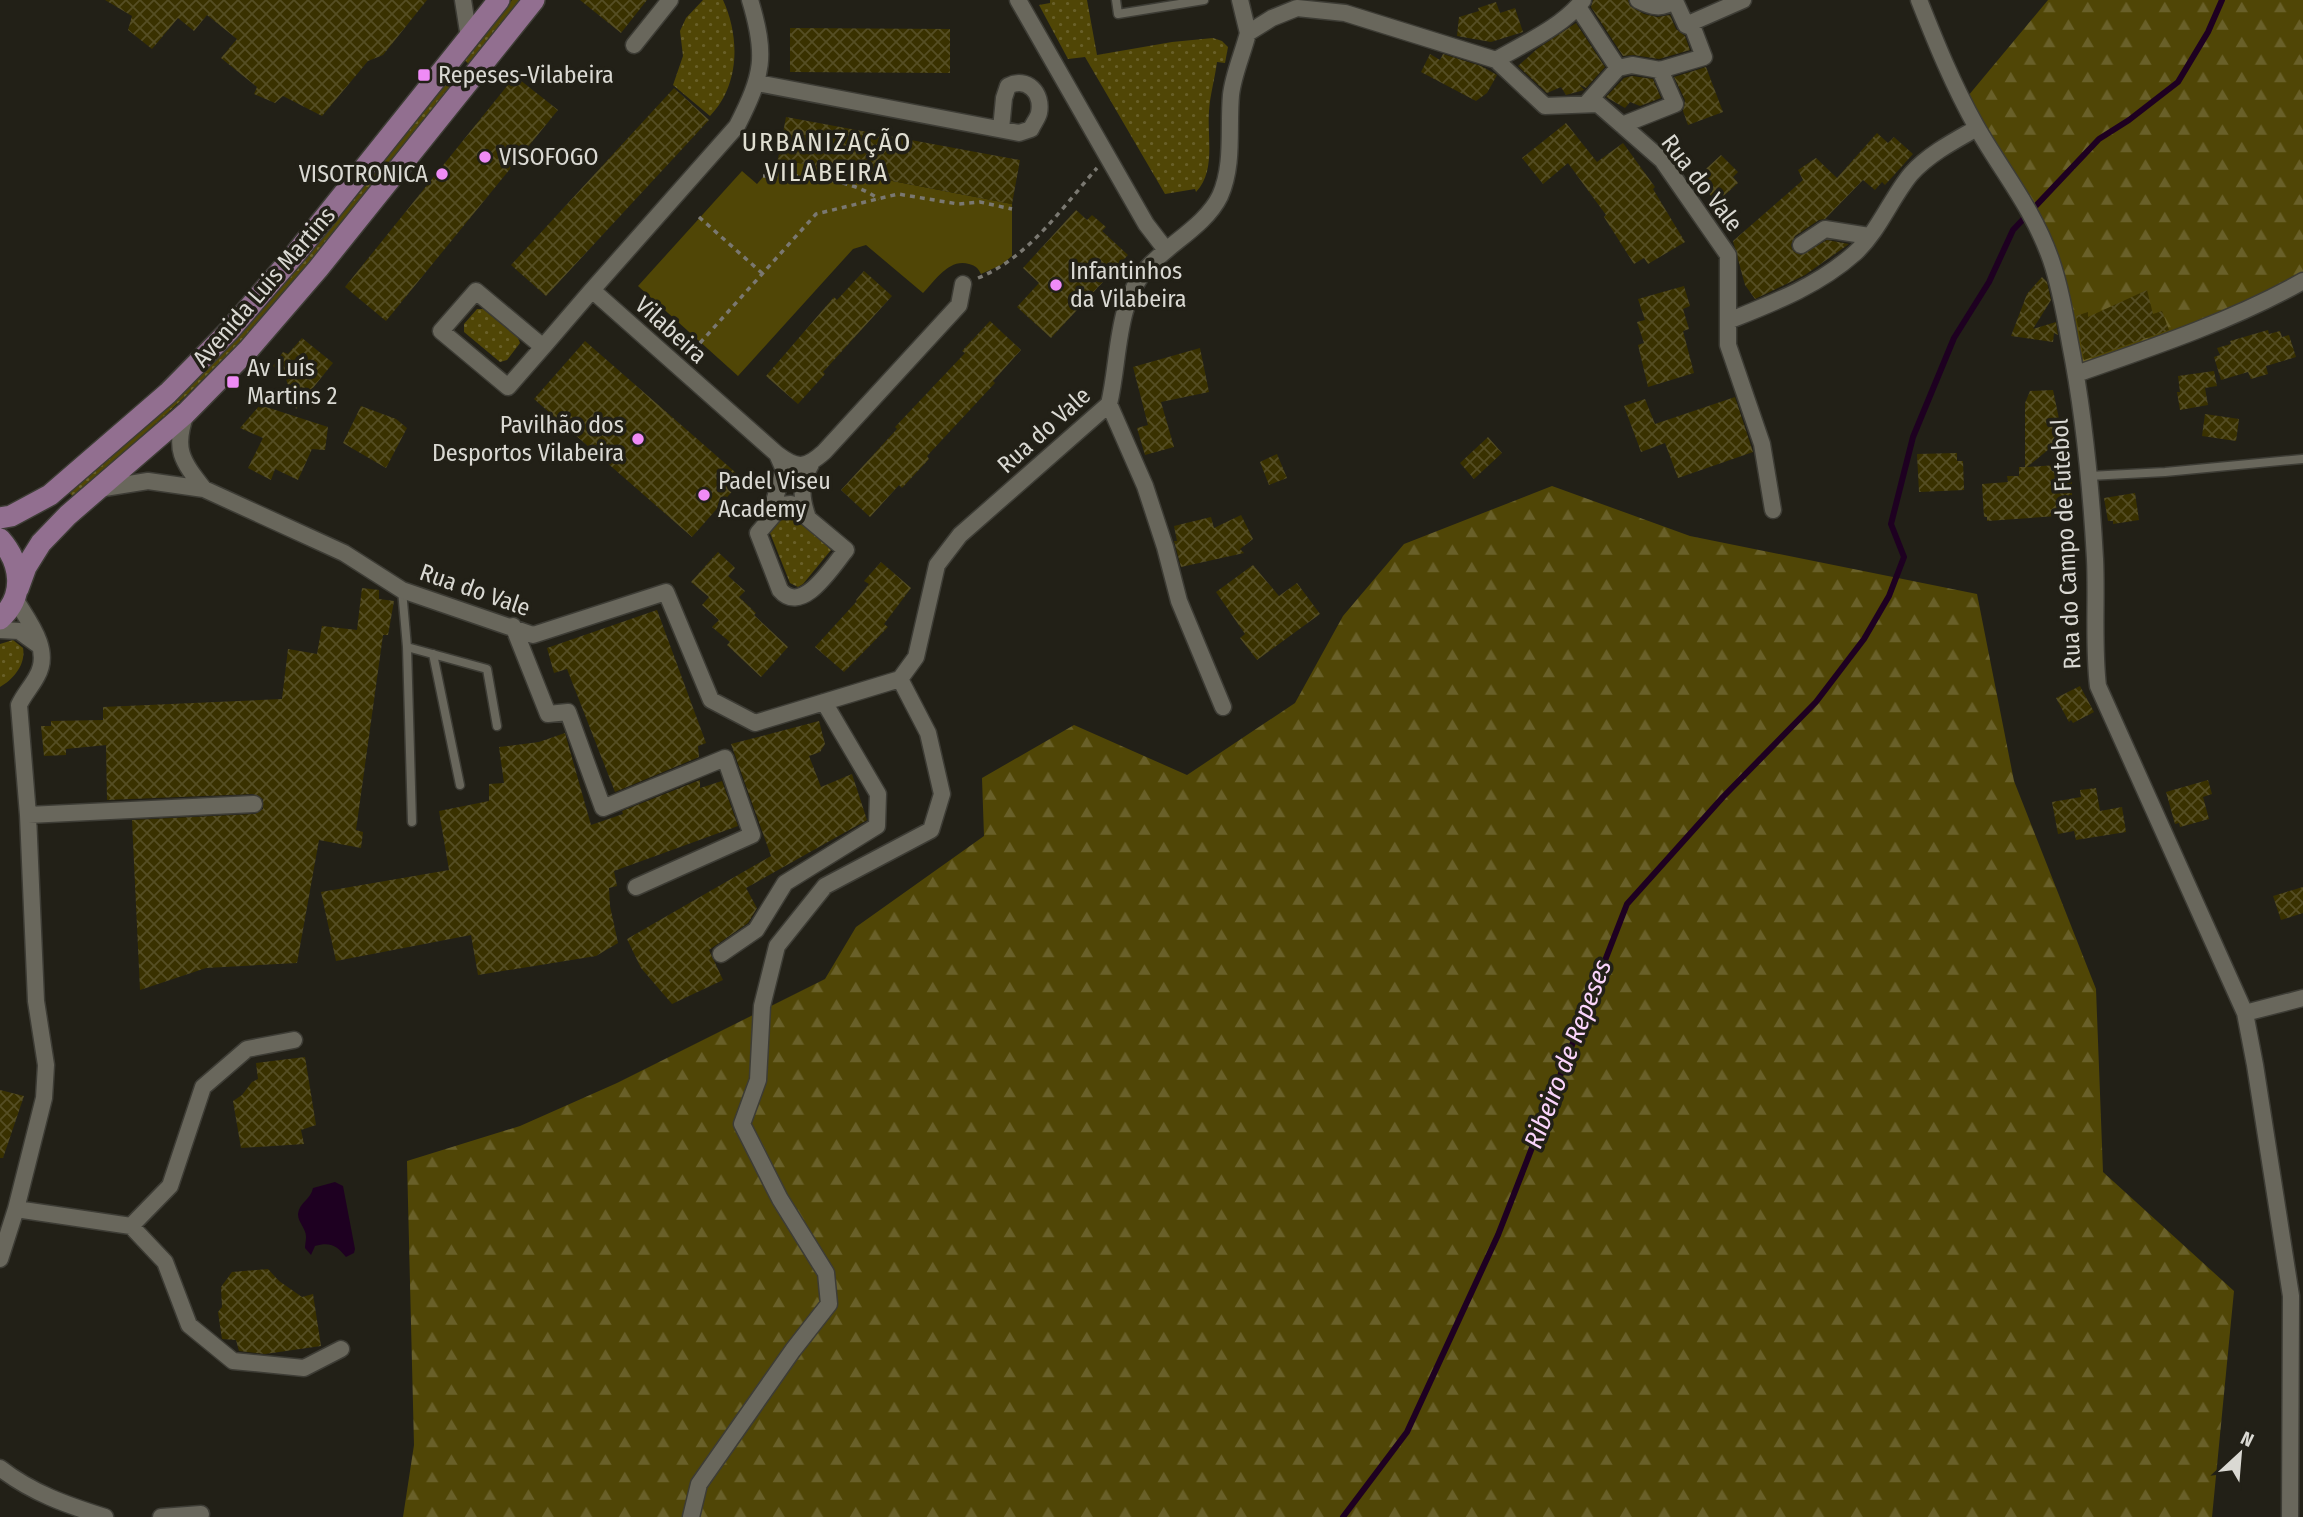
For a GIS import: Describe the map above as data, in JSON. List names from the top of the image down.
{
  "streets": {
    "main road": ["Avenida Luis Martins"],
    "street": ["Rua do Vale", "Vilabeira", "Rua do Campo de Futebol"]
  },
  "districts": ["URBANIZAÇÃO VILABEIRA"],
  "water": ["Ribeiro de Repeses"],
  "places": {
    "transit": ["Repeses-Vilabeira", "Av Luís Martins 2"],
    "other": [
      "VISOFOGO",
      "VISOTRONICA",
      "Infantinhos da Vilabeira",
      "Pavilhão dos Desportos Vilabeira",
      "Padel Viseu Academy"
    ]
  },
  "north": "top right"
}
